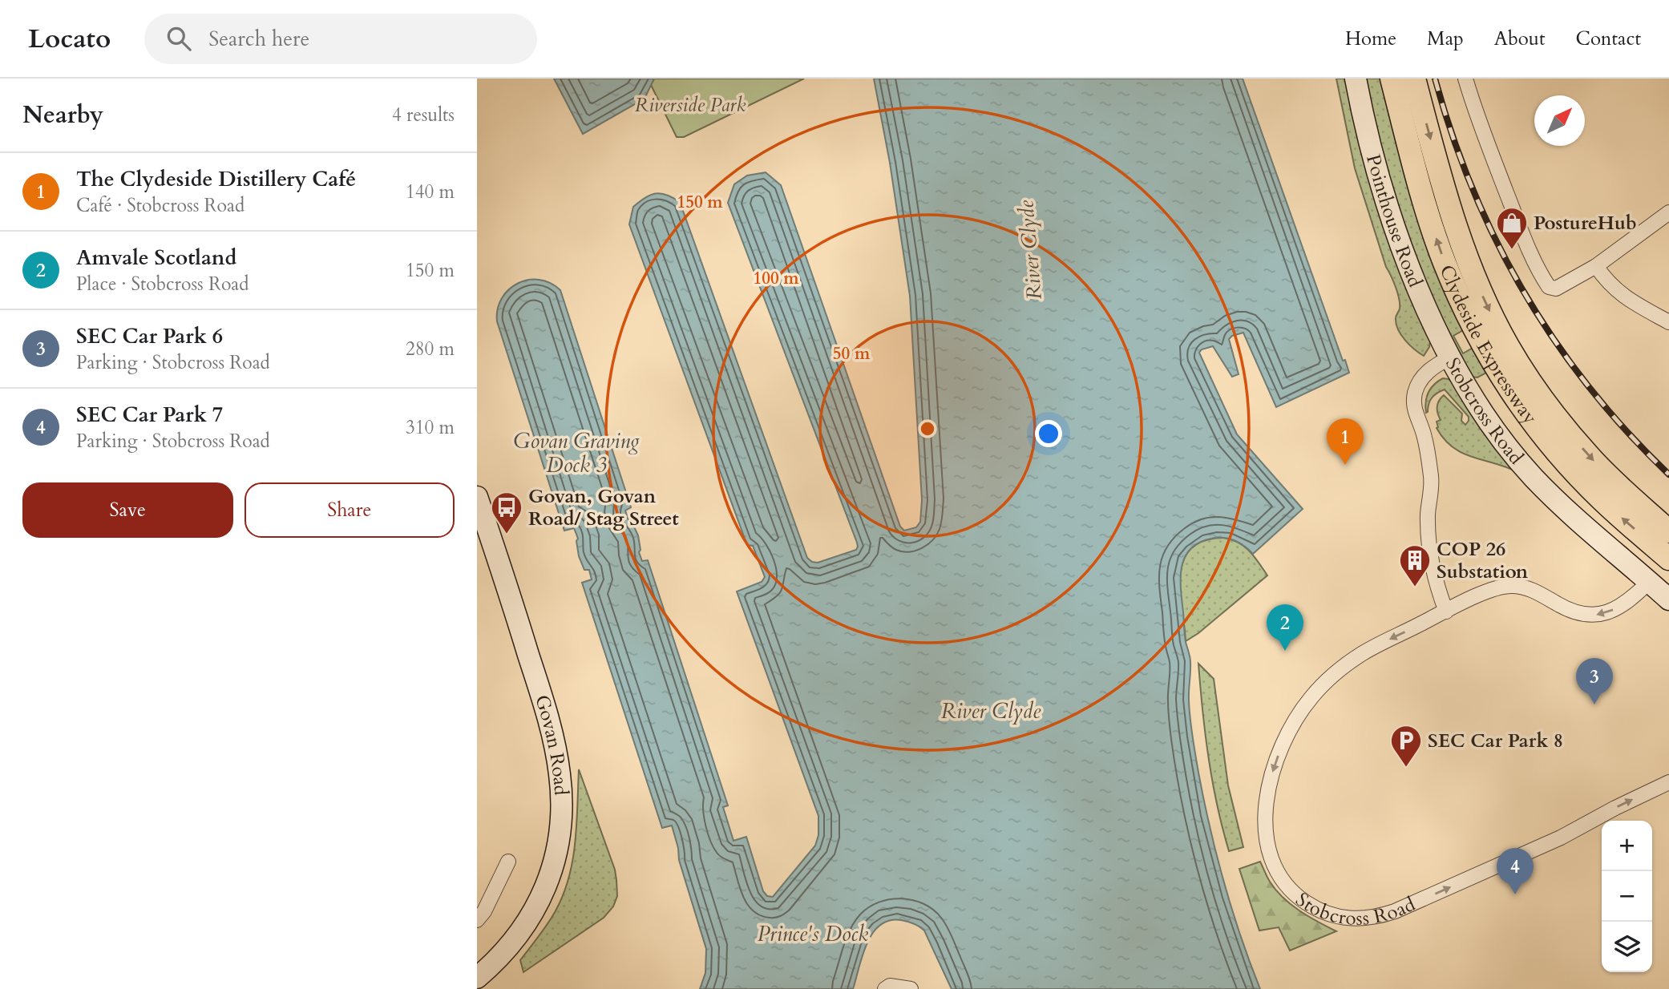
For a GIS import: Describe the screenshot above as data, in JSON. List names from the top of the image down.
{
  "streets": {
    "main road": ["Clydeside Expressway"],
    "street": ["Pointhouse Road", "Stobcross Road", "Govan Road"]
  },
  "crossings": [
    ["Pointhouse Road", "Stobcross Road"]
  ],
  "water": ["River Clyde", "Govan Graving Dock 3", "Prince's Dock"],
  "parks": ["Riverside Park"],
  "places": {
    "shop": ["PostureHub"],
    "bus stop": ["Govan, Govan Road/ Stag Street"],
    "building": ["COP 26 Substation"],
    "parking": ["SEC Car Park 8"]
  },
  "north": "top right",
  "page": {
    "header": "Locato",
    "search": "Search here",
    "nav": [
      "Home",
      "Map",
      "About",
      "Contact"
    ],
    "heading": ["Nearby", "4 results"],
    "list": [
      {
        "mark": "1",
        "name": "The Clydeside Distillery Café",
        "note": "Café · Stobcross Road",
        "value": "140 m"
      },
      {
        "mark": "2",
        "name": "Amvale Scotland",
        "note": "Place · Stobcross Road",
        "value": "150 m"
      },
      {
        "mark": "3",
        "name": "SEC Car Park 6",
        "note": "Parking · Stobcross Road",
        "value": "280 m"
      },
      {
        "mark": "4",
        "name": "SEC Car Park 7",
        "note": "Parking · Stobcross Road",
        "value": "310 m"
      }
    ],
    "pins": [
      "1",
      "2",
      "3",
      "4"
    ],
    "buttons": ["Save", "Share"],
    "map_buttons": ["+", "−"]
  },
  "rings": ["150 m", "100 m", "50 m"]
}
